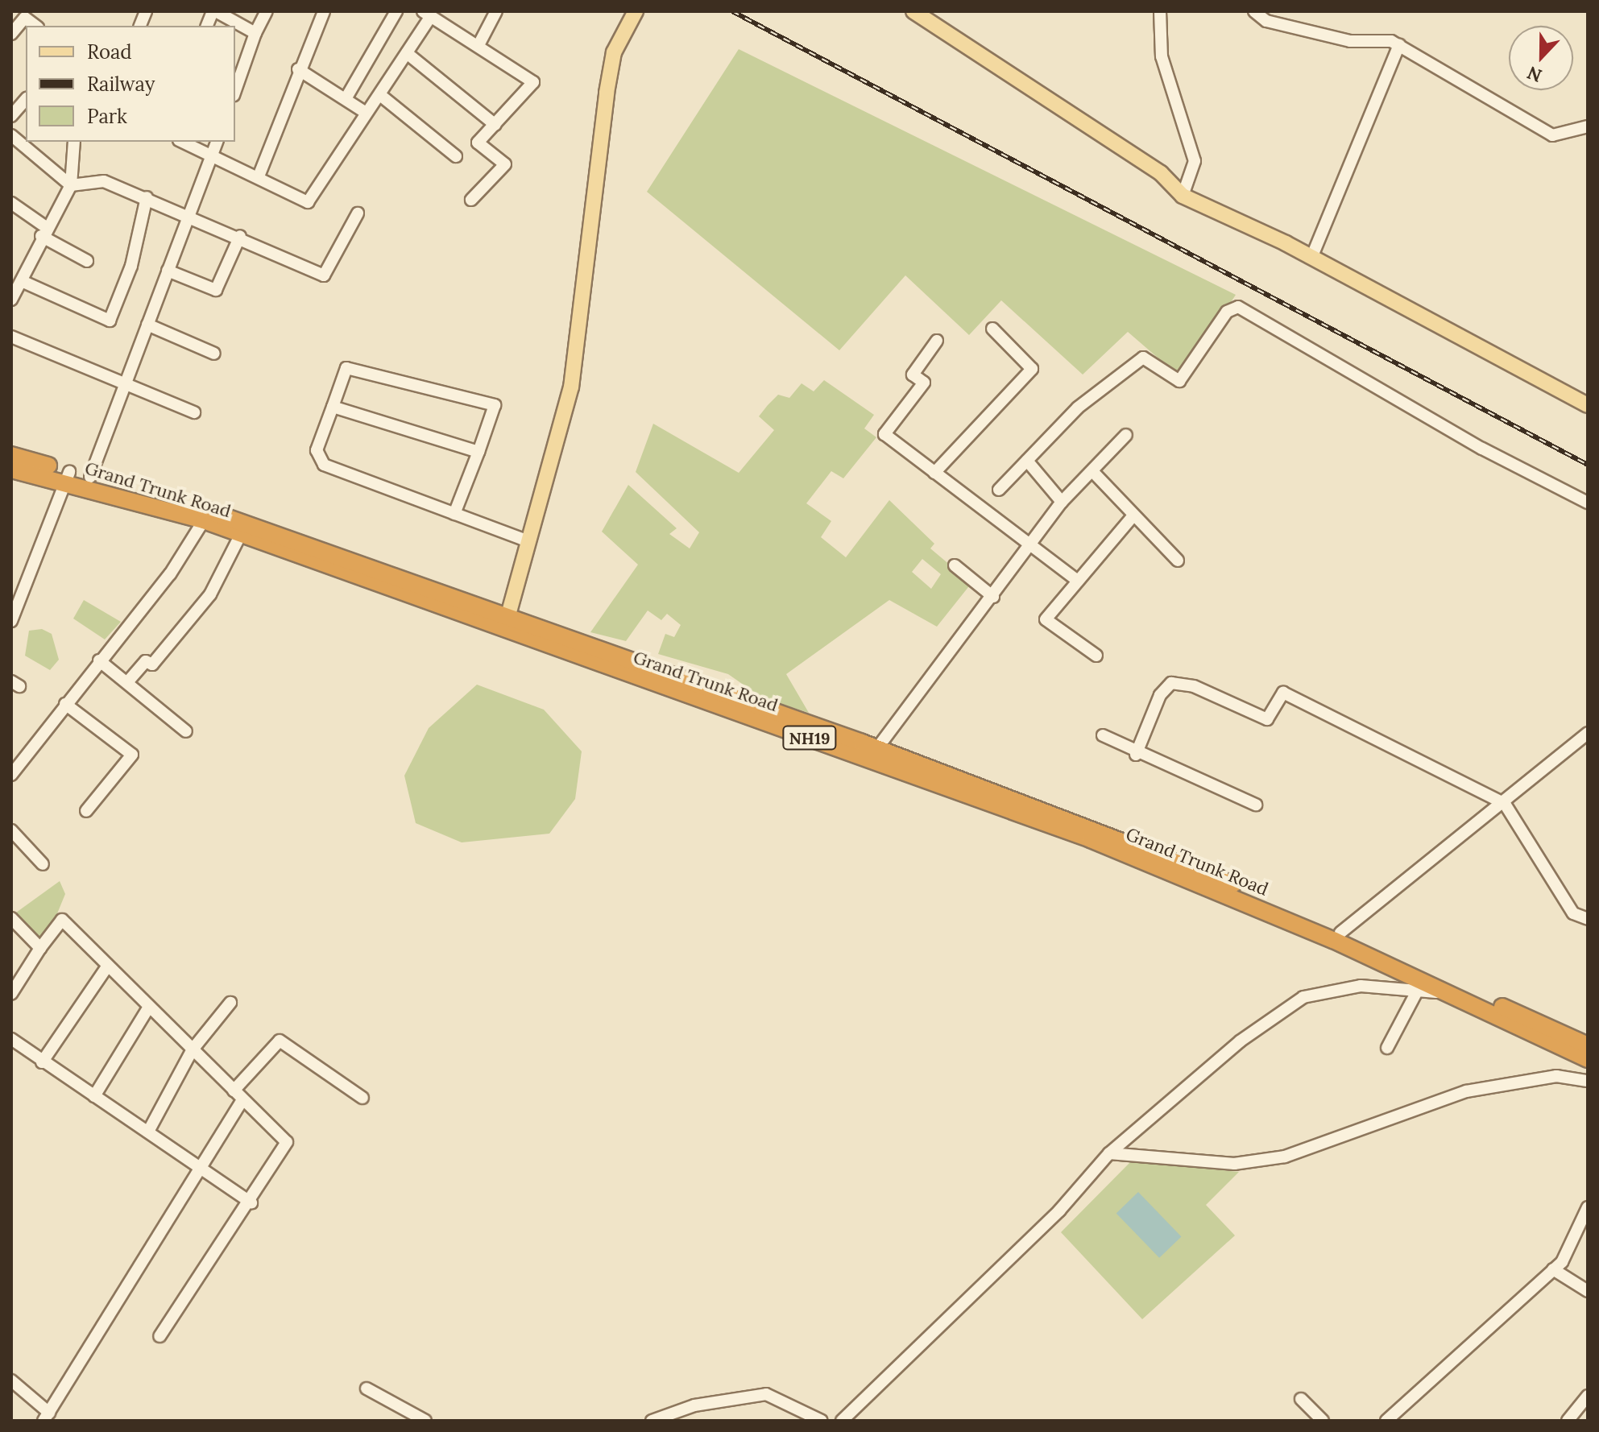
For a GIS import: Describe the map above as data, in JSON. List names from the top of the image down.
{
  "streets": {
    "highway": ["Grand Trunk Road", "NH19"]
  },
  "legend": ["Road", "Railway", "Park"],
  "north": "bottom"
}
